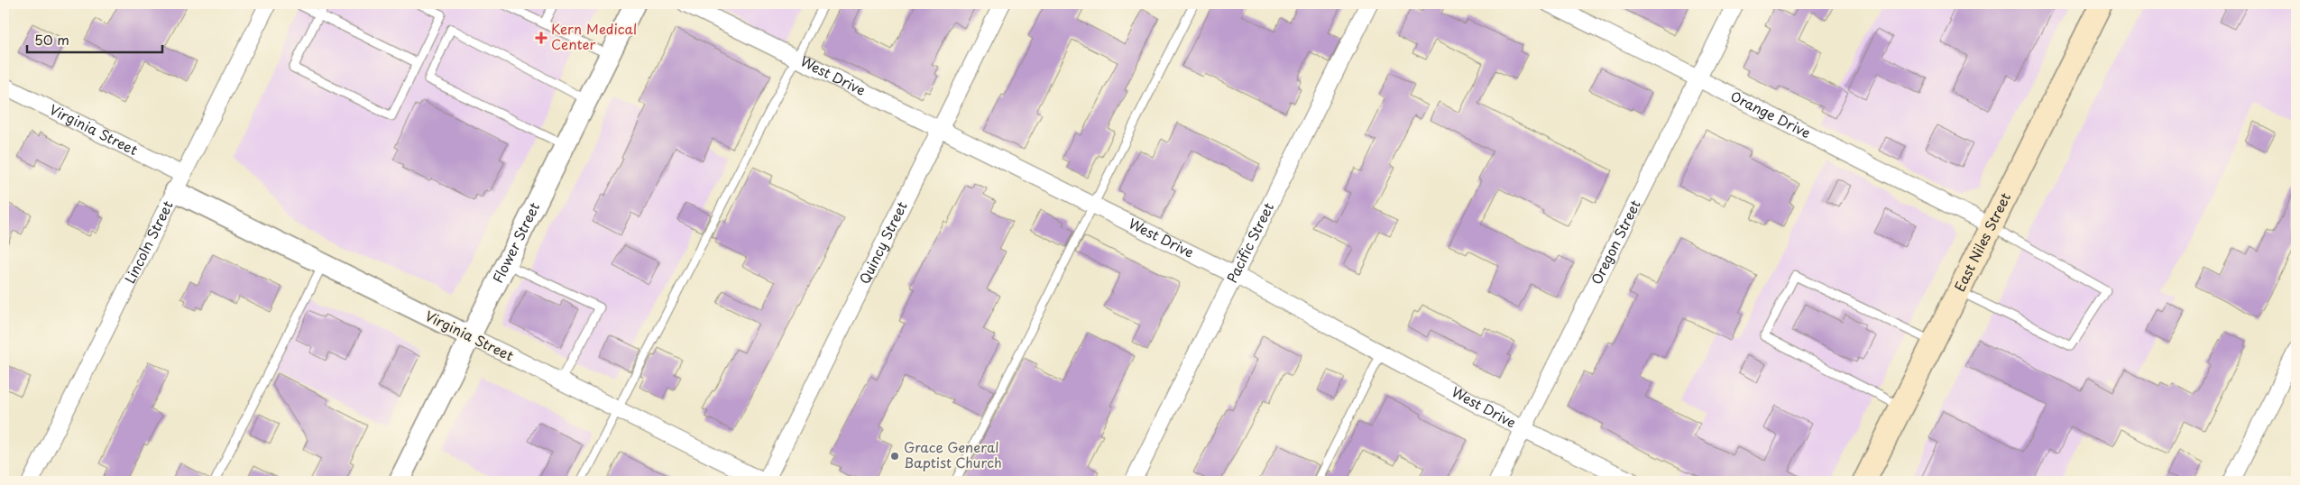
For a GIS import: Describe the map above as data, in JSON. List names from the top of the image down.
{
  "streets": {
    "main road": ["East Niles Street"],
    "street": [
      "West Drive",
      "Orange Drive",
      "Virginia Street",
      "Lincoln Street",
      "Flower Street",
      "Quincy Street",
      "Pacific Street",
      "Oregon Street"
    ]
  },
  "crossings": [
    ["West Drive", "Quincy Street"],
    ["West Drive", "Pacific Street"],
    ["West Drive", "Oregon Street"],
    ["Orange Drive", "Oregon Street"],
    ["Orange Drive", "East Niles Street"],
    ["Virginia Street", "Lincoln Street"],
    ["Virginia Street", "Flower Street"],
    ["Virginia Street", "Quincy Street"]
  ],
  "places": {
    "health": ["Kern Medical Center"],
    "other": ["Grace General Baptist Church"]
  },
  "scale_bar": "50 m"
}
